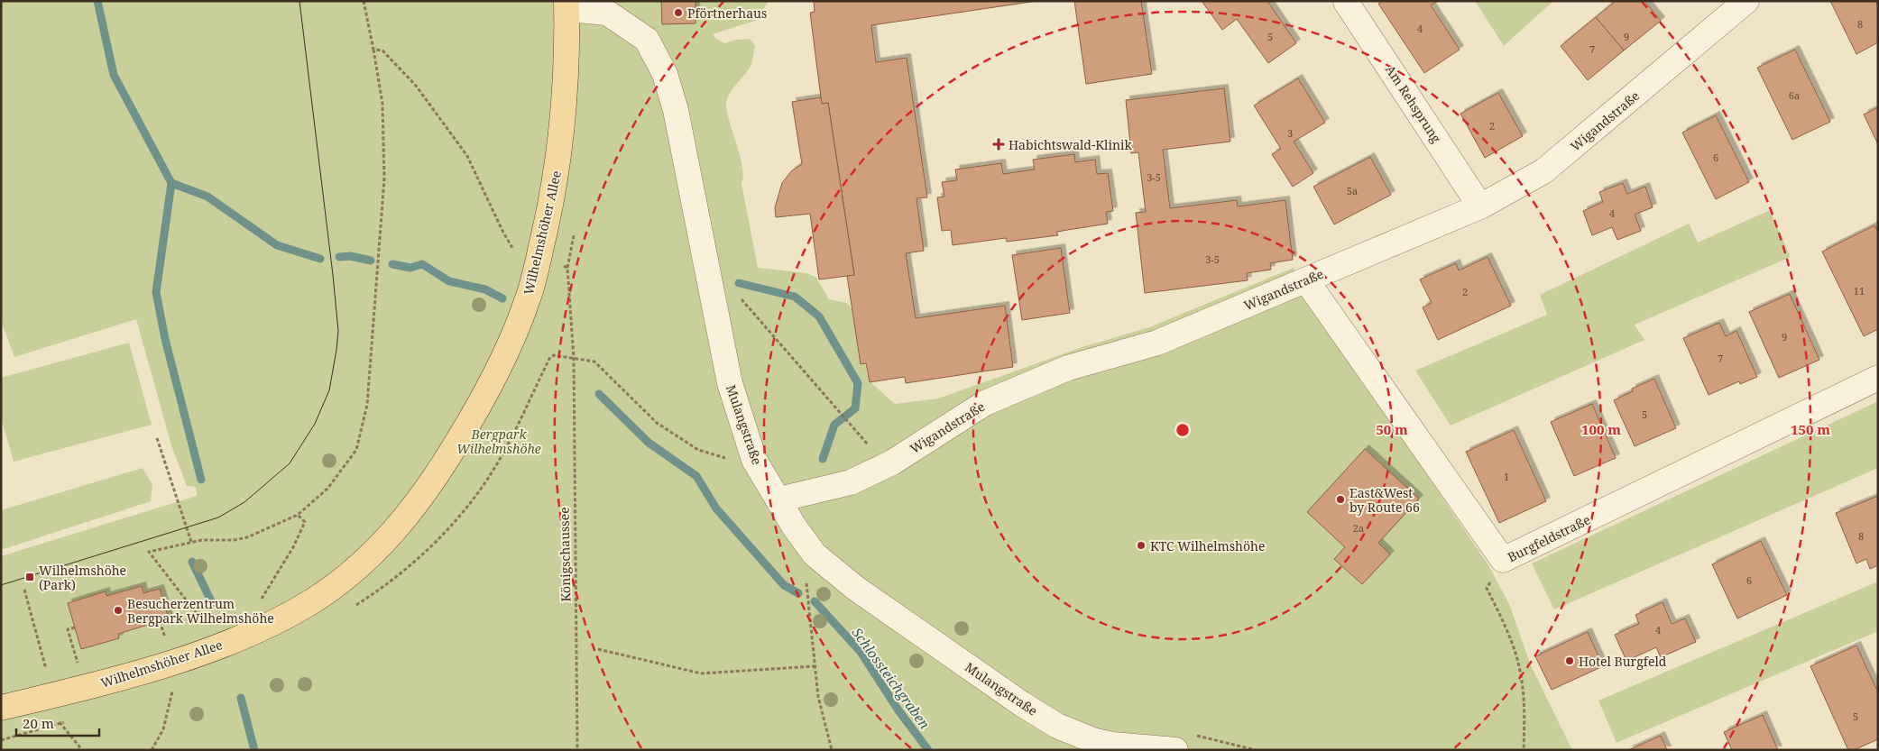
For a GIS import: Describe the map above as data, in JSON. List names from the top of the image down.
{
  "streets": {
    "main road": ["Wilhelmshöher Allee"],
    "street": [
      "Am Rehsprung",
      "Wigandstraße",
      "Mulangstraße",
      "Burgfeldstraße"
    ],
    "path": ["Königschaussee"]
  },
  "crossings": [
    ["Am Rehsprung", "Wigandstraße"],
    ["Wigandstraße", "Mulangstraße"],
    ["Wigandstraße", "Burgfeldstraße"],
    ["Wilhelmshöher Allee", "Mulangstraße"],
    ["Wilhelmshöher Allee", "Königschaussee"]
  ],
  "water": ["Schlossteichgraben"],
  "parks": ["Bergpark Wilhelmshöhe"],
  "places": {
    "other": [
      "Pförtnerhaus",
      "East&West by Route 66",
      "KTC Wilhelmshöhe",
      "Besucherzentrum Bergpark Wilhelmshöhe",
      "Hotel Burgfeld"
    ],
    "health": ["Habichtswald-Klinik"],
    "transit": ["Wilhelmshöhe (Park)"]
  },
  "house_numbers": [
    "8",
    "4",
    "5",
    "9",
    "7",
    "6a",
    "2",
    "3",
    "6",
    "3-5",
    "5a",
    "4",
    "3-5",
    "11",
    "2",
    "9",
    "7",
    "5",
    "1",
    "2a",
    "8",
    "6",
    "4",
    "5"
  ],
  "scale_bar": "20 m",
  "rings": ["50 m", "100 m", "150 m"]
}
